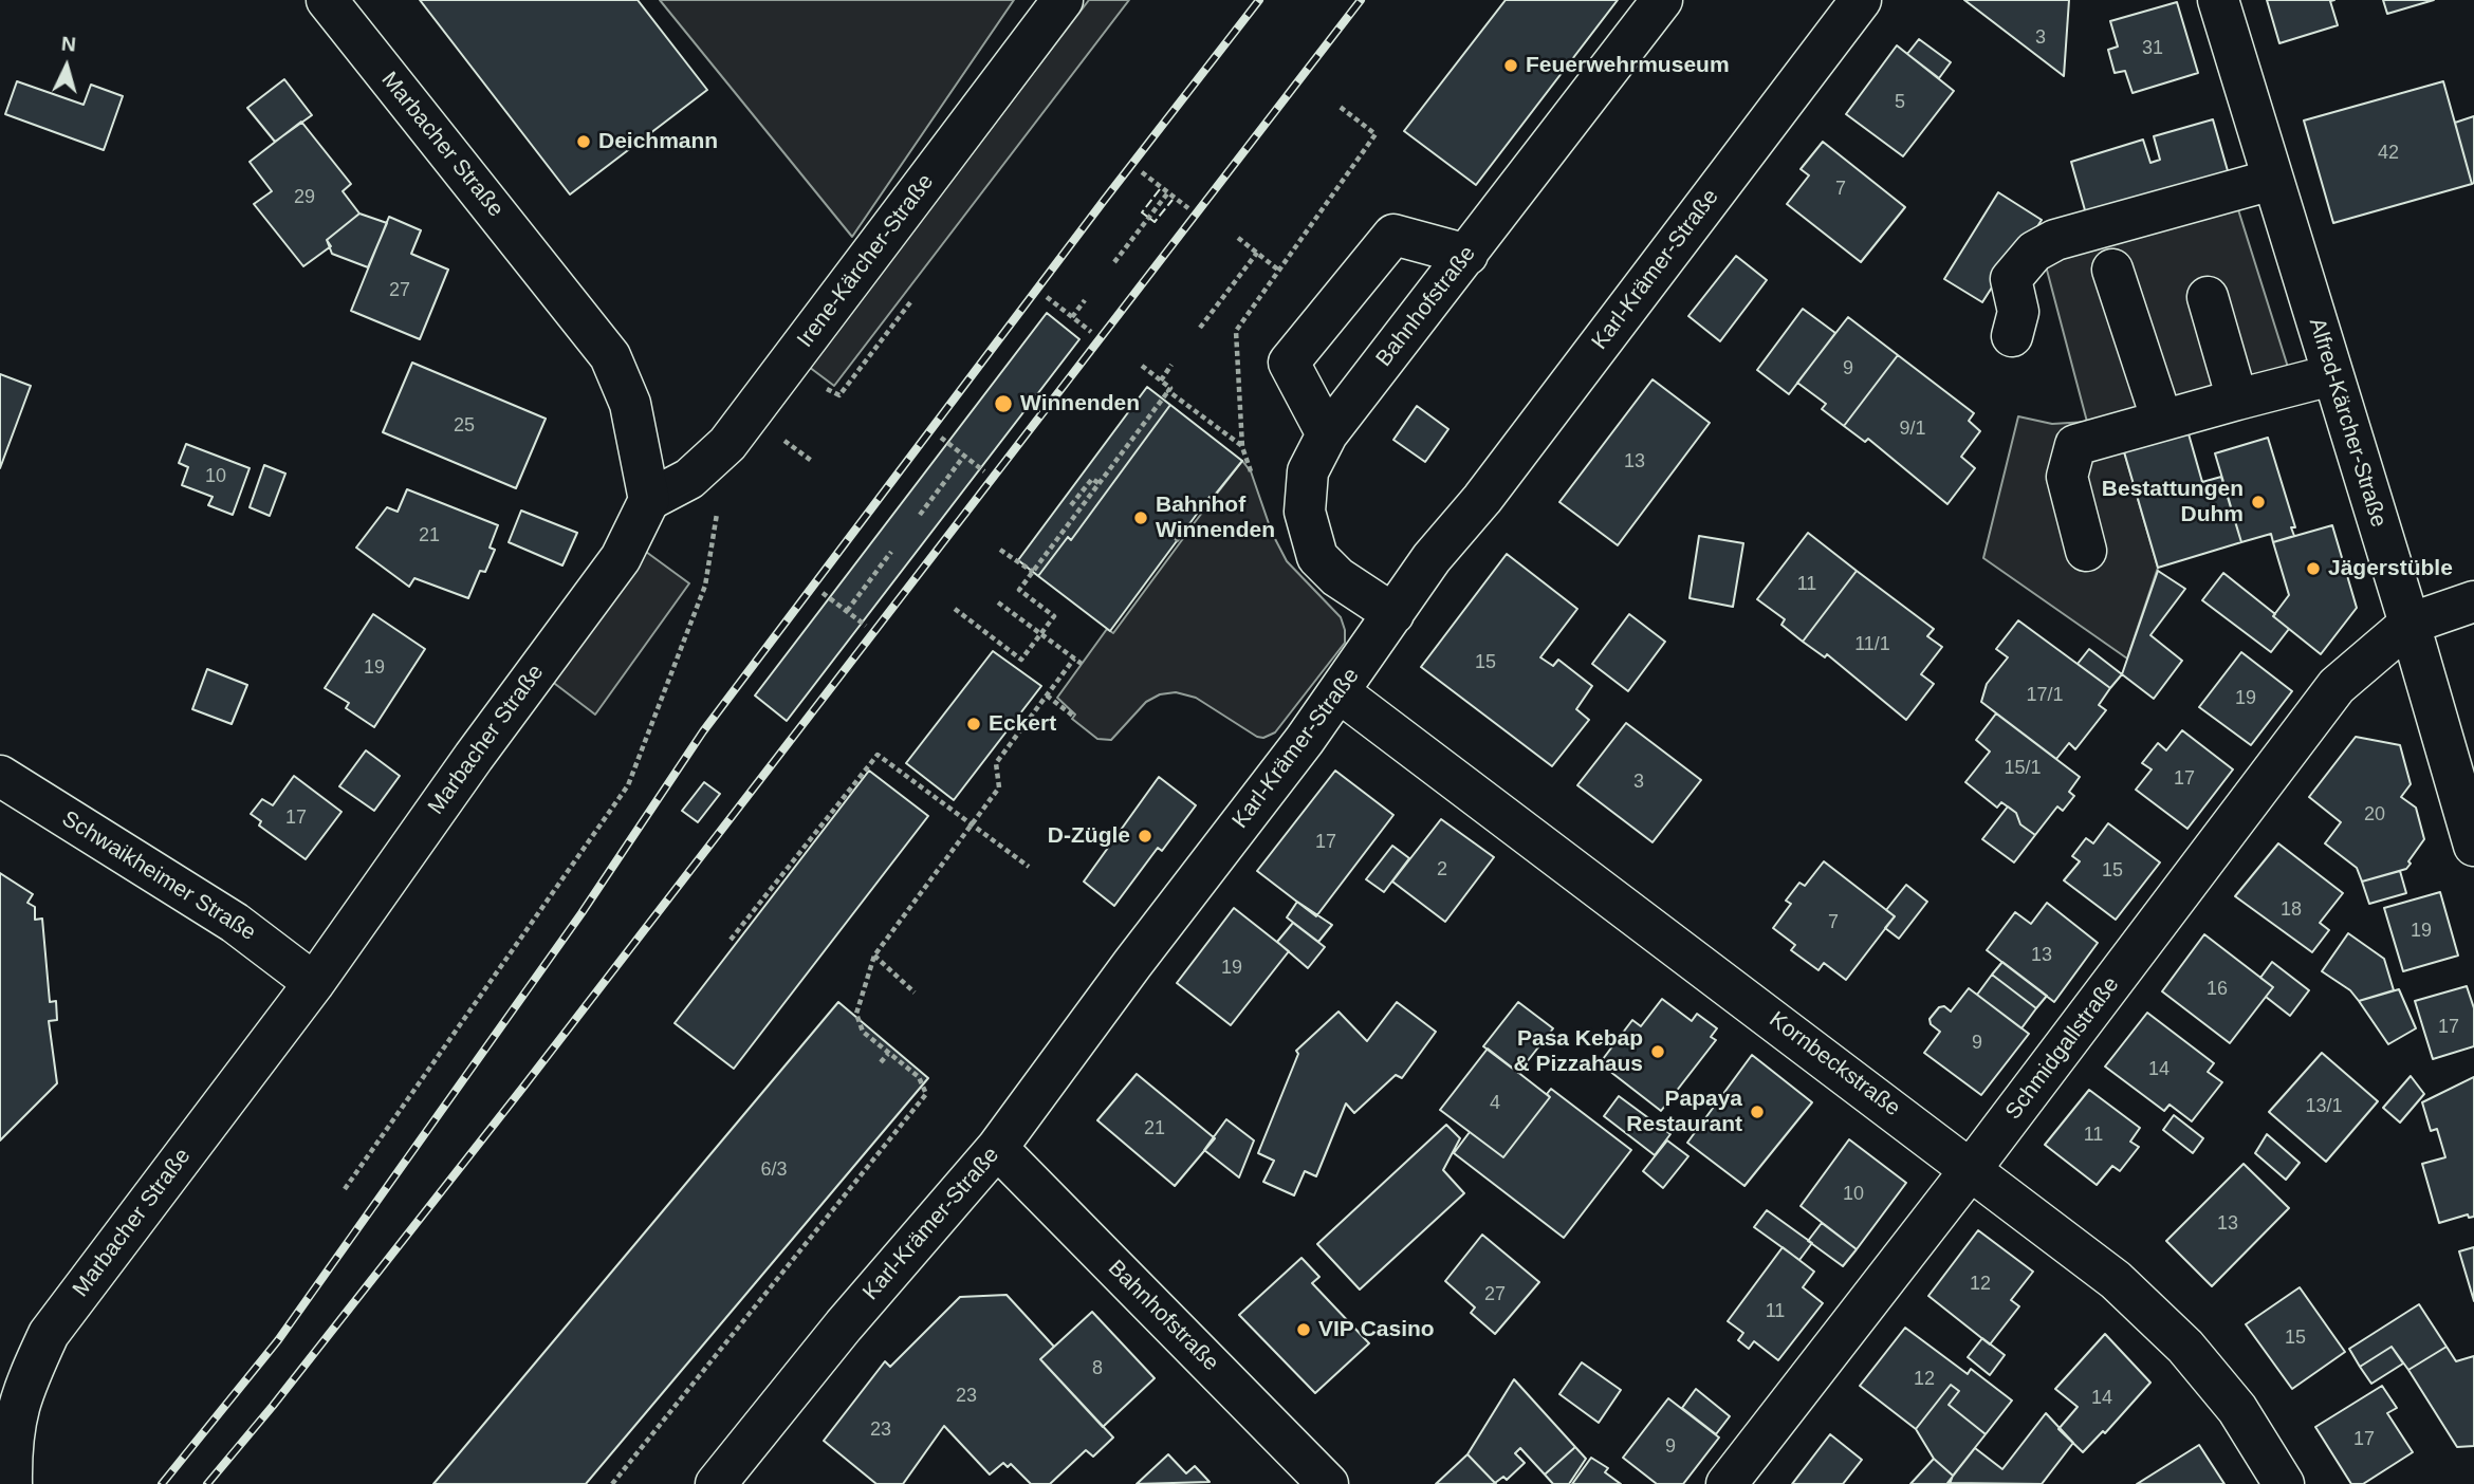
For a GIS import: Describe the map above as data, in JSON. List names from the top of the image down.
{
  "streets": {
    "street": [
      "Marbacher Straße",
      "Irene-Kärcher-Straße",
      "Karl-Krämer-Straße",
      "Bahnhofstraße",
      "Alfred-Kärcher-Straße",
      "Schwaikheimer Straße",
      "Schmidgallstraße",
      "Kornbeckstraße"
    ]
  },
  "crossings": [
    ["Marbacher Straße", "Irene-Kärcher-Straße"],
    ["Marbacher Straße", "Schwaikheimer Straße"],
    ["Karl-Krämer-Straße", "Bahnhofstraße"],
    ["Karl-Krämer-Straße", "Kornbeckstraße"],
    ["Alfred-Kärcher-Straße", "Schmidgallstraße"],
    ["Schmidgallstraße", "Kornbeckstraße"]
  ],
  "places": [
    "Feuerwehrmuseum",
    "Deichmann",
    "Winnenden",
    "Bestattungen Duhm",
    "Bahnhof Winnenden",
    "Jägerstüble",
    "Eckert",
    "D-Zügle",
    "Pasa Kebap & Pizzahaus",
    "Papaya Restaurant",
    "VIP Casino"
  ],
  "house_numbers": [
    "3",
    "31",
    "5",
    "42",
    "7",
    "29",
    "27",
    "9",
    "25",
    "9/1",
    "13",
    "10",
    "21",
    "11",
    "11/1",
    "15",
    "19",
    "17/1",
    "19",
    "15/1",
    "17",
    "3",
    "20",
    "17",
    "17",
    "2",
    "15",
    "18",
    "7",
    "19",
    "13",
    "19",
    "16",
    "17",
    "9",
    "14",
    "4",
    "13/1",
    "21",
    "11",
    "6/3",
    "10",
    "13",
    "12",
    "27",
    "11",
    "15",
    "8",
    "12",
    "23",
    "14",
    "23",
    "17",
    "9"
  ],
  "north": "top"
}
